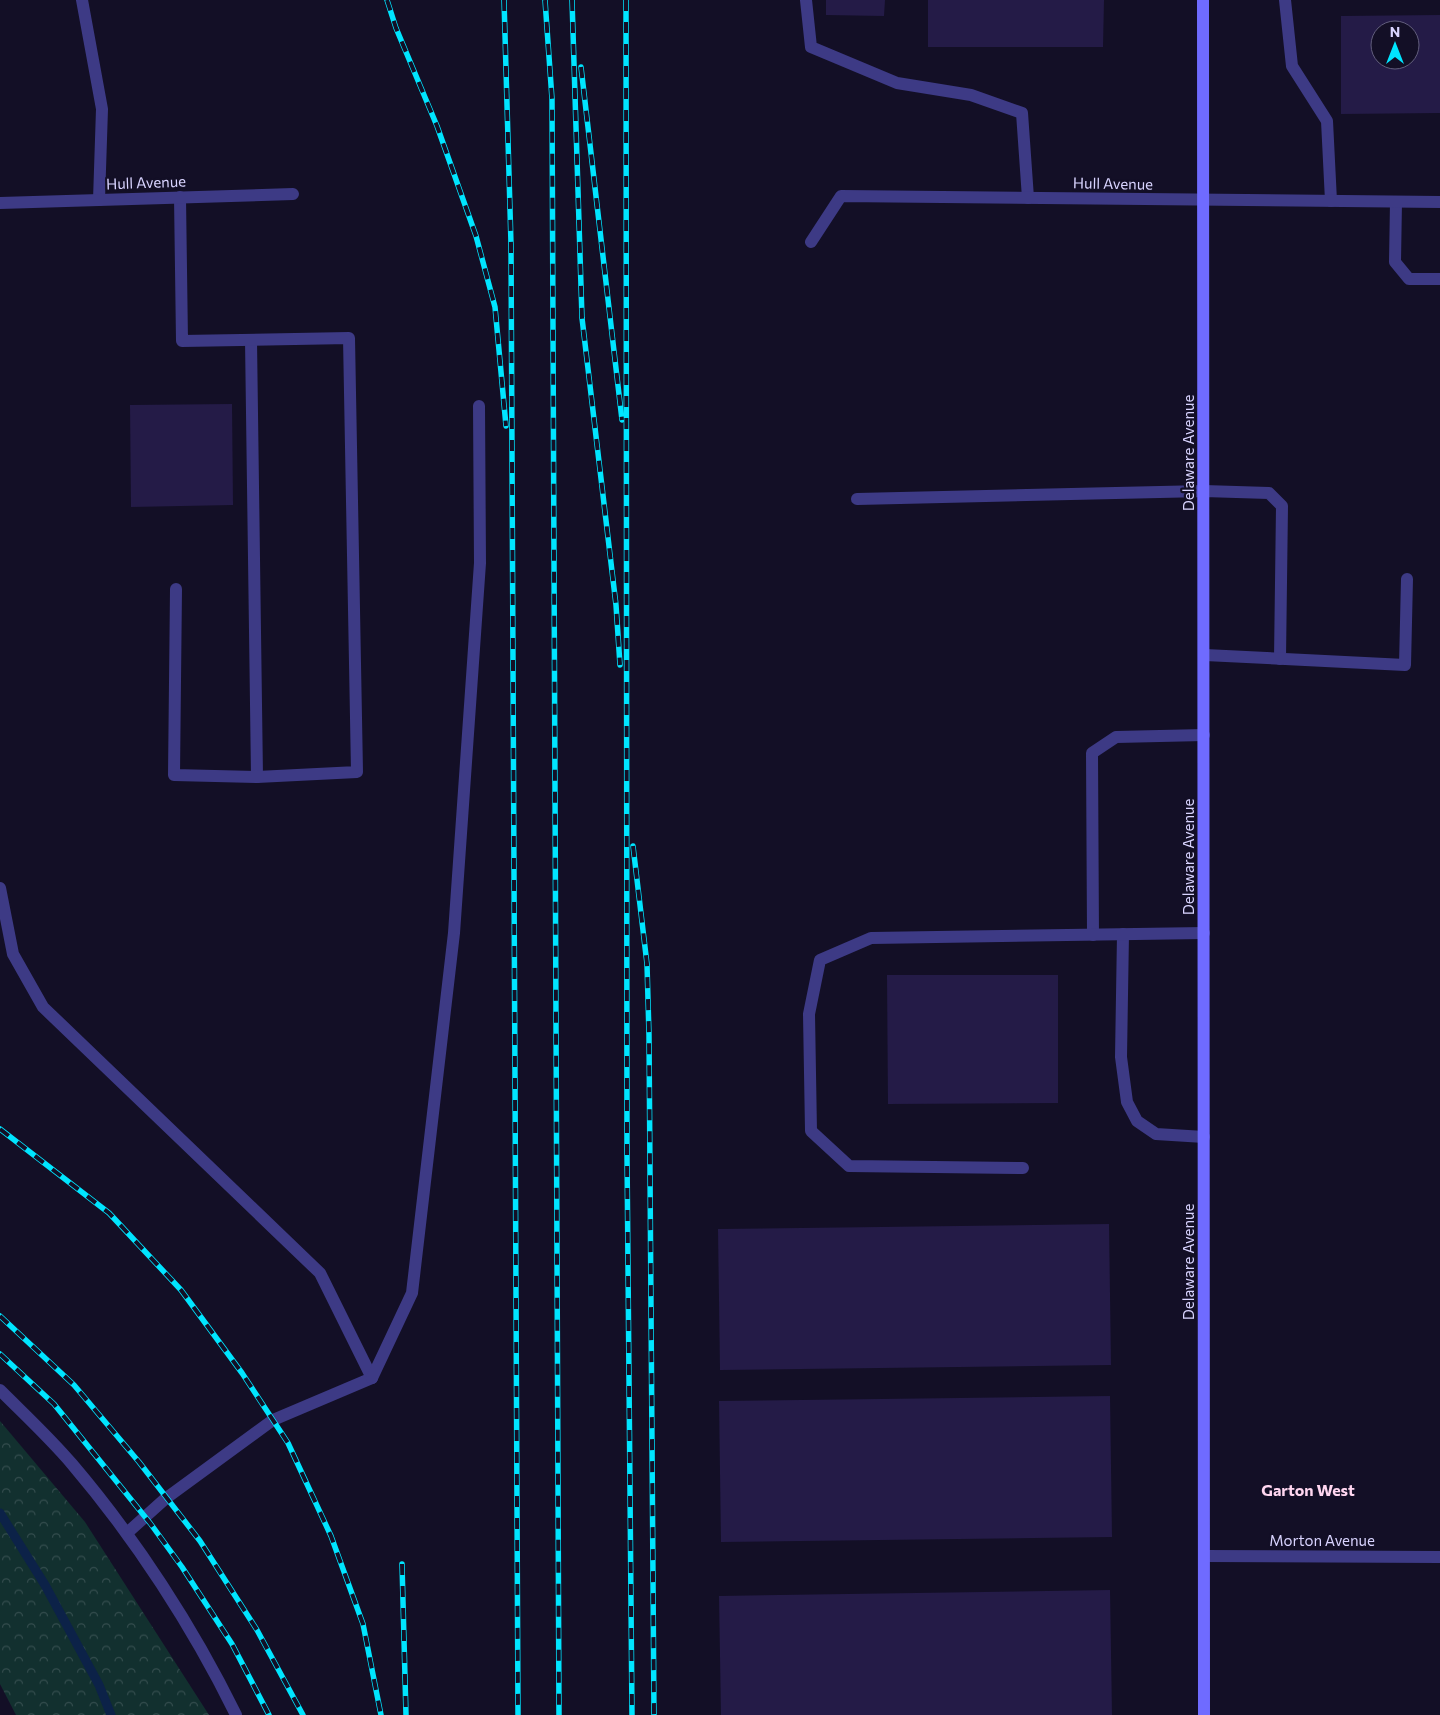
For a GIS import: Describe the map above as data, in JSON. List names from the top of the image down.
{
  "streets": {
    "main road": ["Delaware Avenue"],
    "street": ["Hull Avenue", "Morton Avenue"]
  },
  "crossings": [
    ["Hull Avenue", "Delaware Avenue"],
    ["Delaware Avenue", "Morton Avenue"]
  ],
  "districts": ["Garton West"],
  "north": "top"
}
